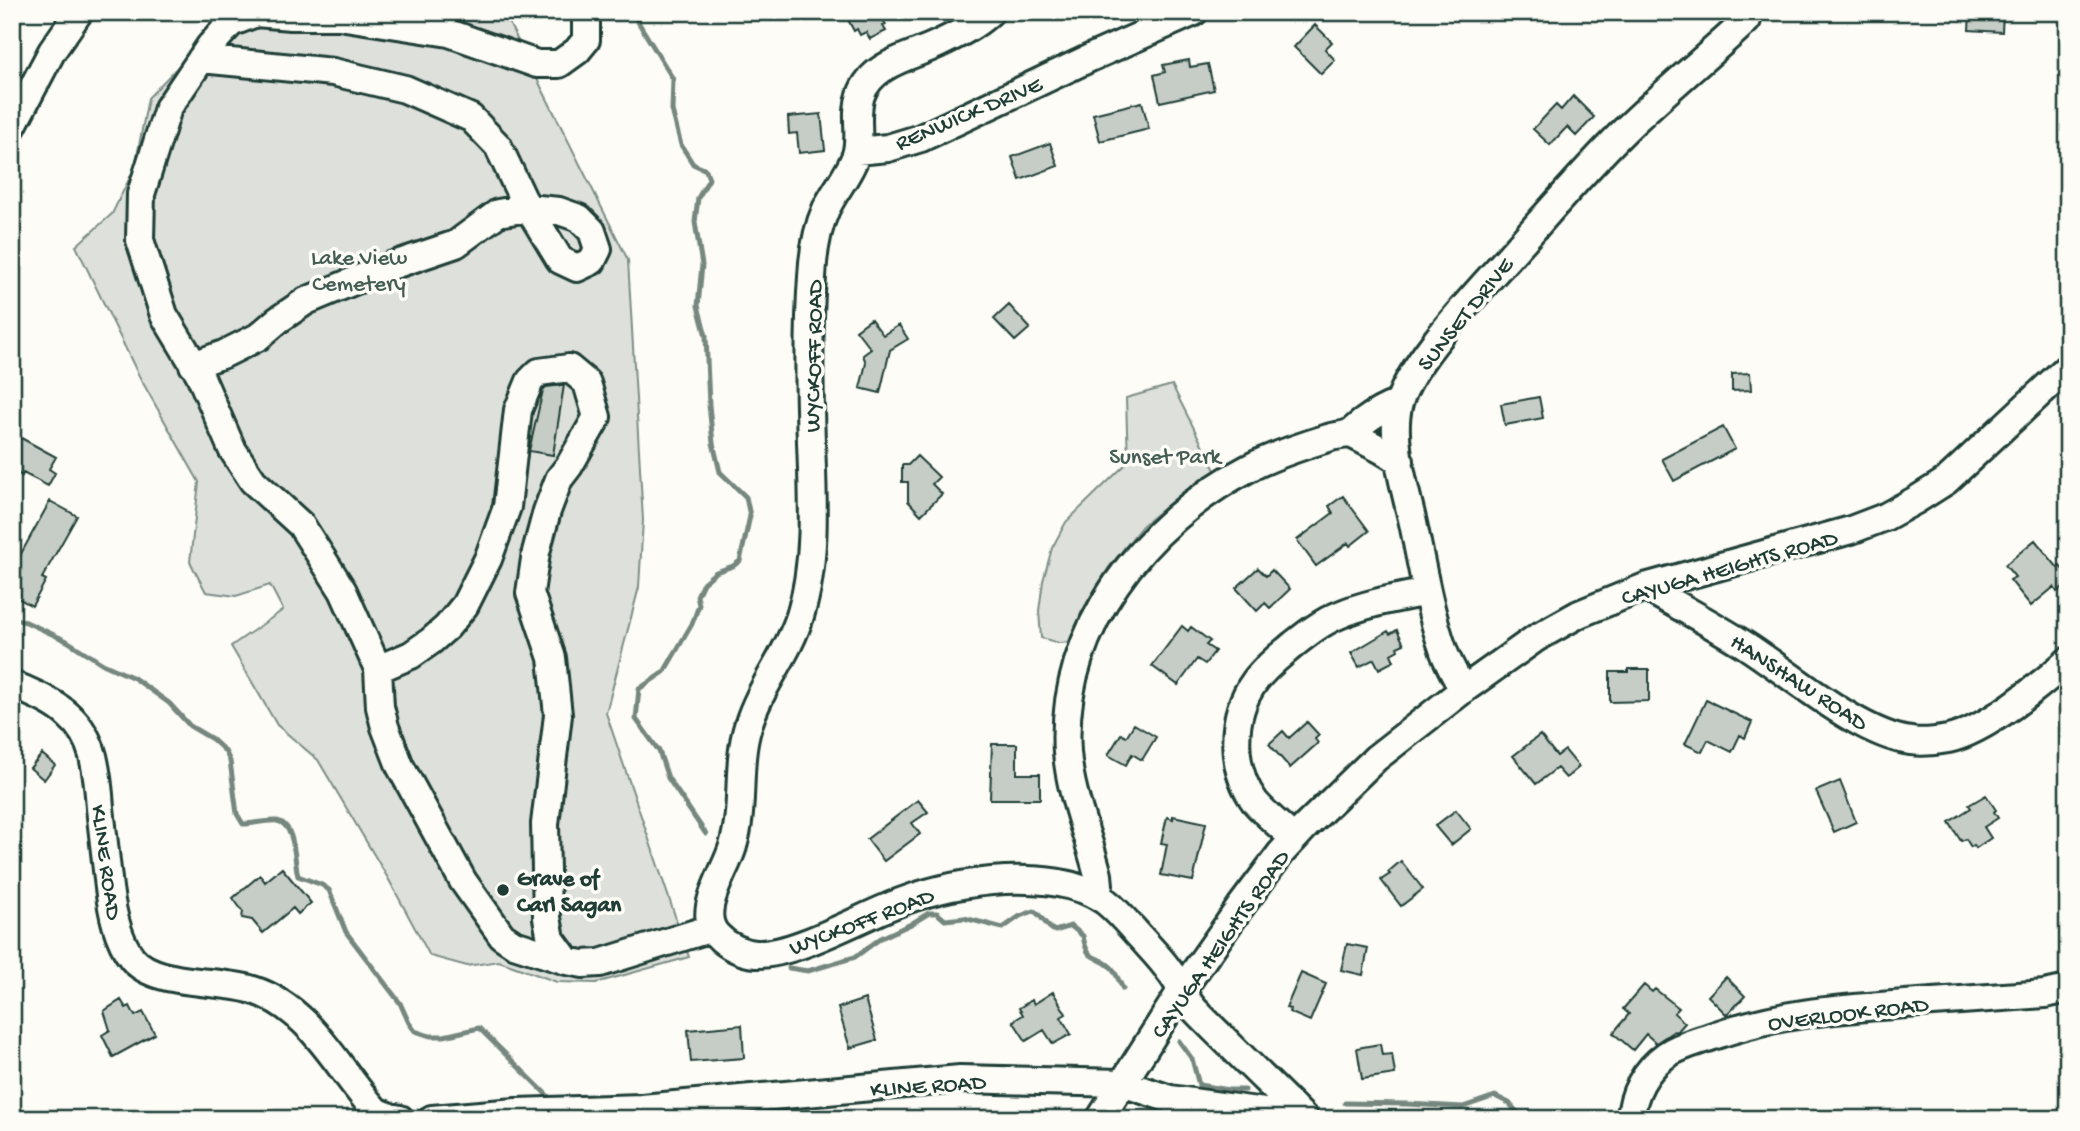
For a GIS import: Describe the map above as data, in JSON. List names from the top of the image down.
{
  "streets": {
    "street": [
      "RENWICK DRIVE",
      "SUNSET DRIVE",
      "WYCKOFF ROAD",
      "CAYUGA HEIGHTS ROAD",
      "HANSHAW ROAD",
      "KLINE ROAD",
      "OVERLOOK ROAD"
    ]
  },
  "crossings": [
    ["RENWICK DRIVE", "WYCKOFF ROAD"],
    ["SUNSET DRIVE", "CAYUGA HEIGHTS ROAD"],
    ["WYCKOFF ROAD", "CAYUGA HEIGHTS ROAD"],
    ["CAYUGA HEIGHTS ROAD", "HANSHAW ROAD"],
    ["CAYUGA HEIGHTS ROAD", "KLINE ROAD"]
  ],
  "parks": ["Lake View Cemetery", "Sunset Park"],
  "places": ["Grave of Carl Sagan"]
}
